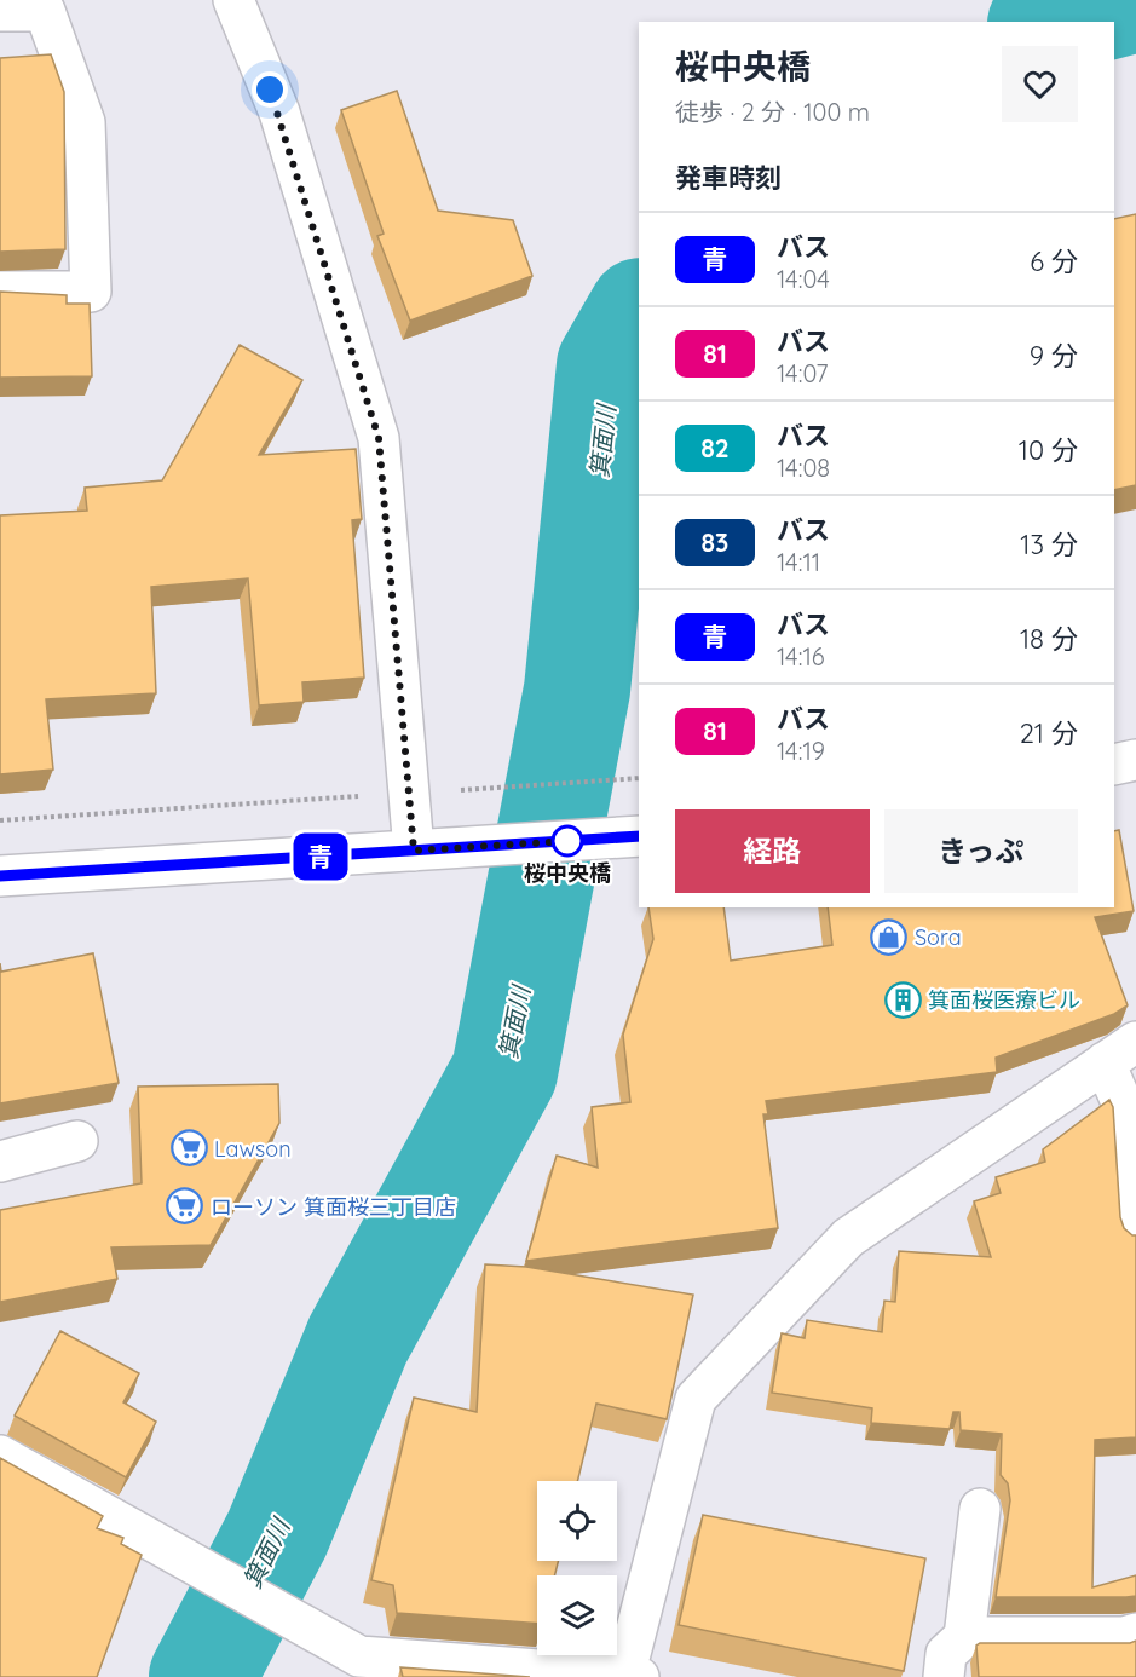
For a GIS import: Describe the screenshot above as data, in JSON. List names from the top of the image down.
{
  "water": ["箕面川"],
  "places": {
    "other": ["桜中央橋"],
    "shop": ["Sora"],
    "building": ["箕面桜医療ビル"],
    "supermarket": ["Lawson", "ローソン 箕面桜三丁目店"]
  },
  "lines": ["bus line 青"],
  "page": {
    "on_map": "青",
    "heading": [
      ["桜中央橋", "徒歩 · 2 分 · 100 m"],
      "発車時刻"
    ],
    "list": [
      {
        "mark": "青",
        "name": "バス",
        "note": "14:04",
        "value": "6 分"
      },
      {
        "mark": "81",
        "name": "バス",
        "note": "14:07",
        "value": "9 分"
      },
      {
        "mark": "82",
        "name": "バス",
        "note": "14:08",
        "value": "10 分"
      },
      {
        "mark": "83",
        "name": "バス",
        "note": "14:11",
        "value": "13 分"
      },
      {
        "mark": "青",
        "name": "バス",
        "note": "14:16",
        "value": "18 分"
      },
      {
        "mark": "81",
        "name": "バス",
        "note": "14:19",
        "value": "21 分"
      }
    ],
    "buttons": ["経路", "きっぷ"]
  }
}
